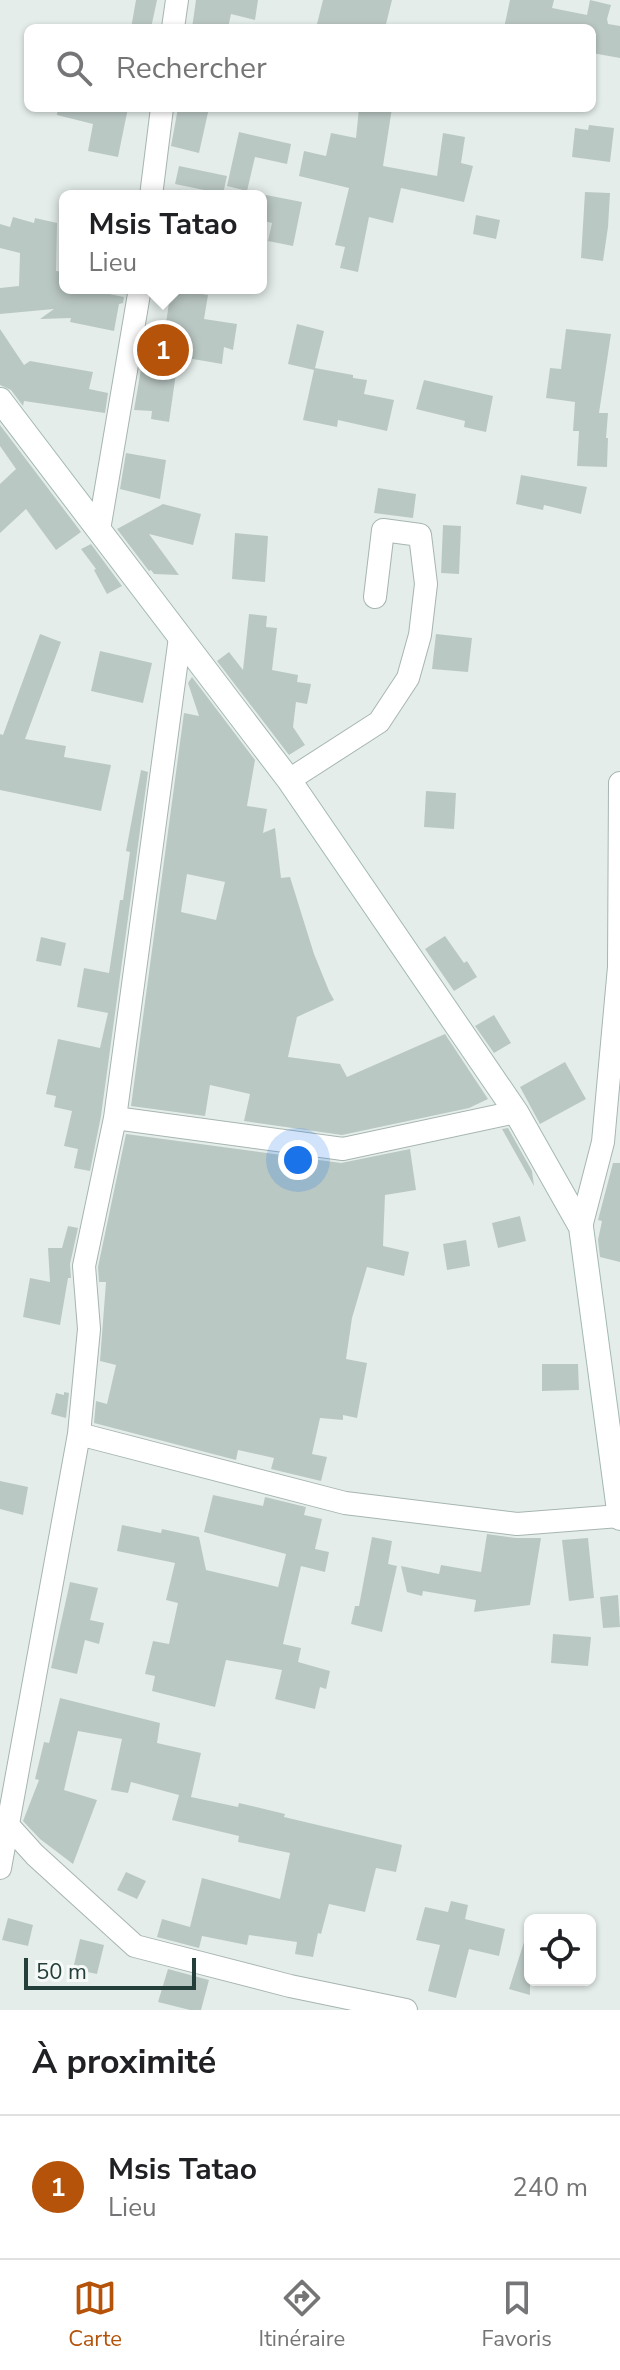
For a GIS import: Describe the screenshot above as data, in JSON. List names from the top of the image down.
{
  "scale_bar": "50 m",
  "page": {
    "search": "Rechercher",
    "popup": ["Msis Tatao", "Lieu"],
    "pins": "1",
    "scale": "50 m",
    "heading": "À proximité",
    "list": [
      {
        "mark": "1",
        "name": "Msis Tatao",
        "note": "Lieu",
        "value": "240 m"
      }
    ],
    "nav": ["Carte", "Itinéraire", "Favoris"]
  }
}
